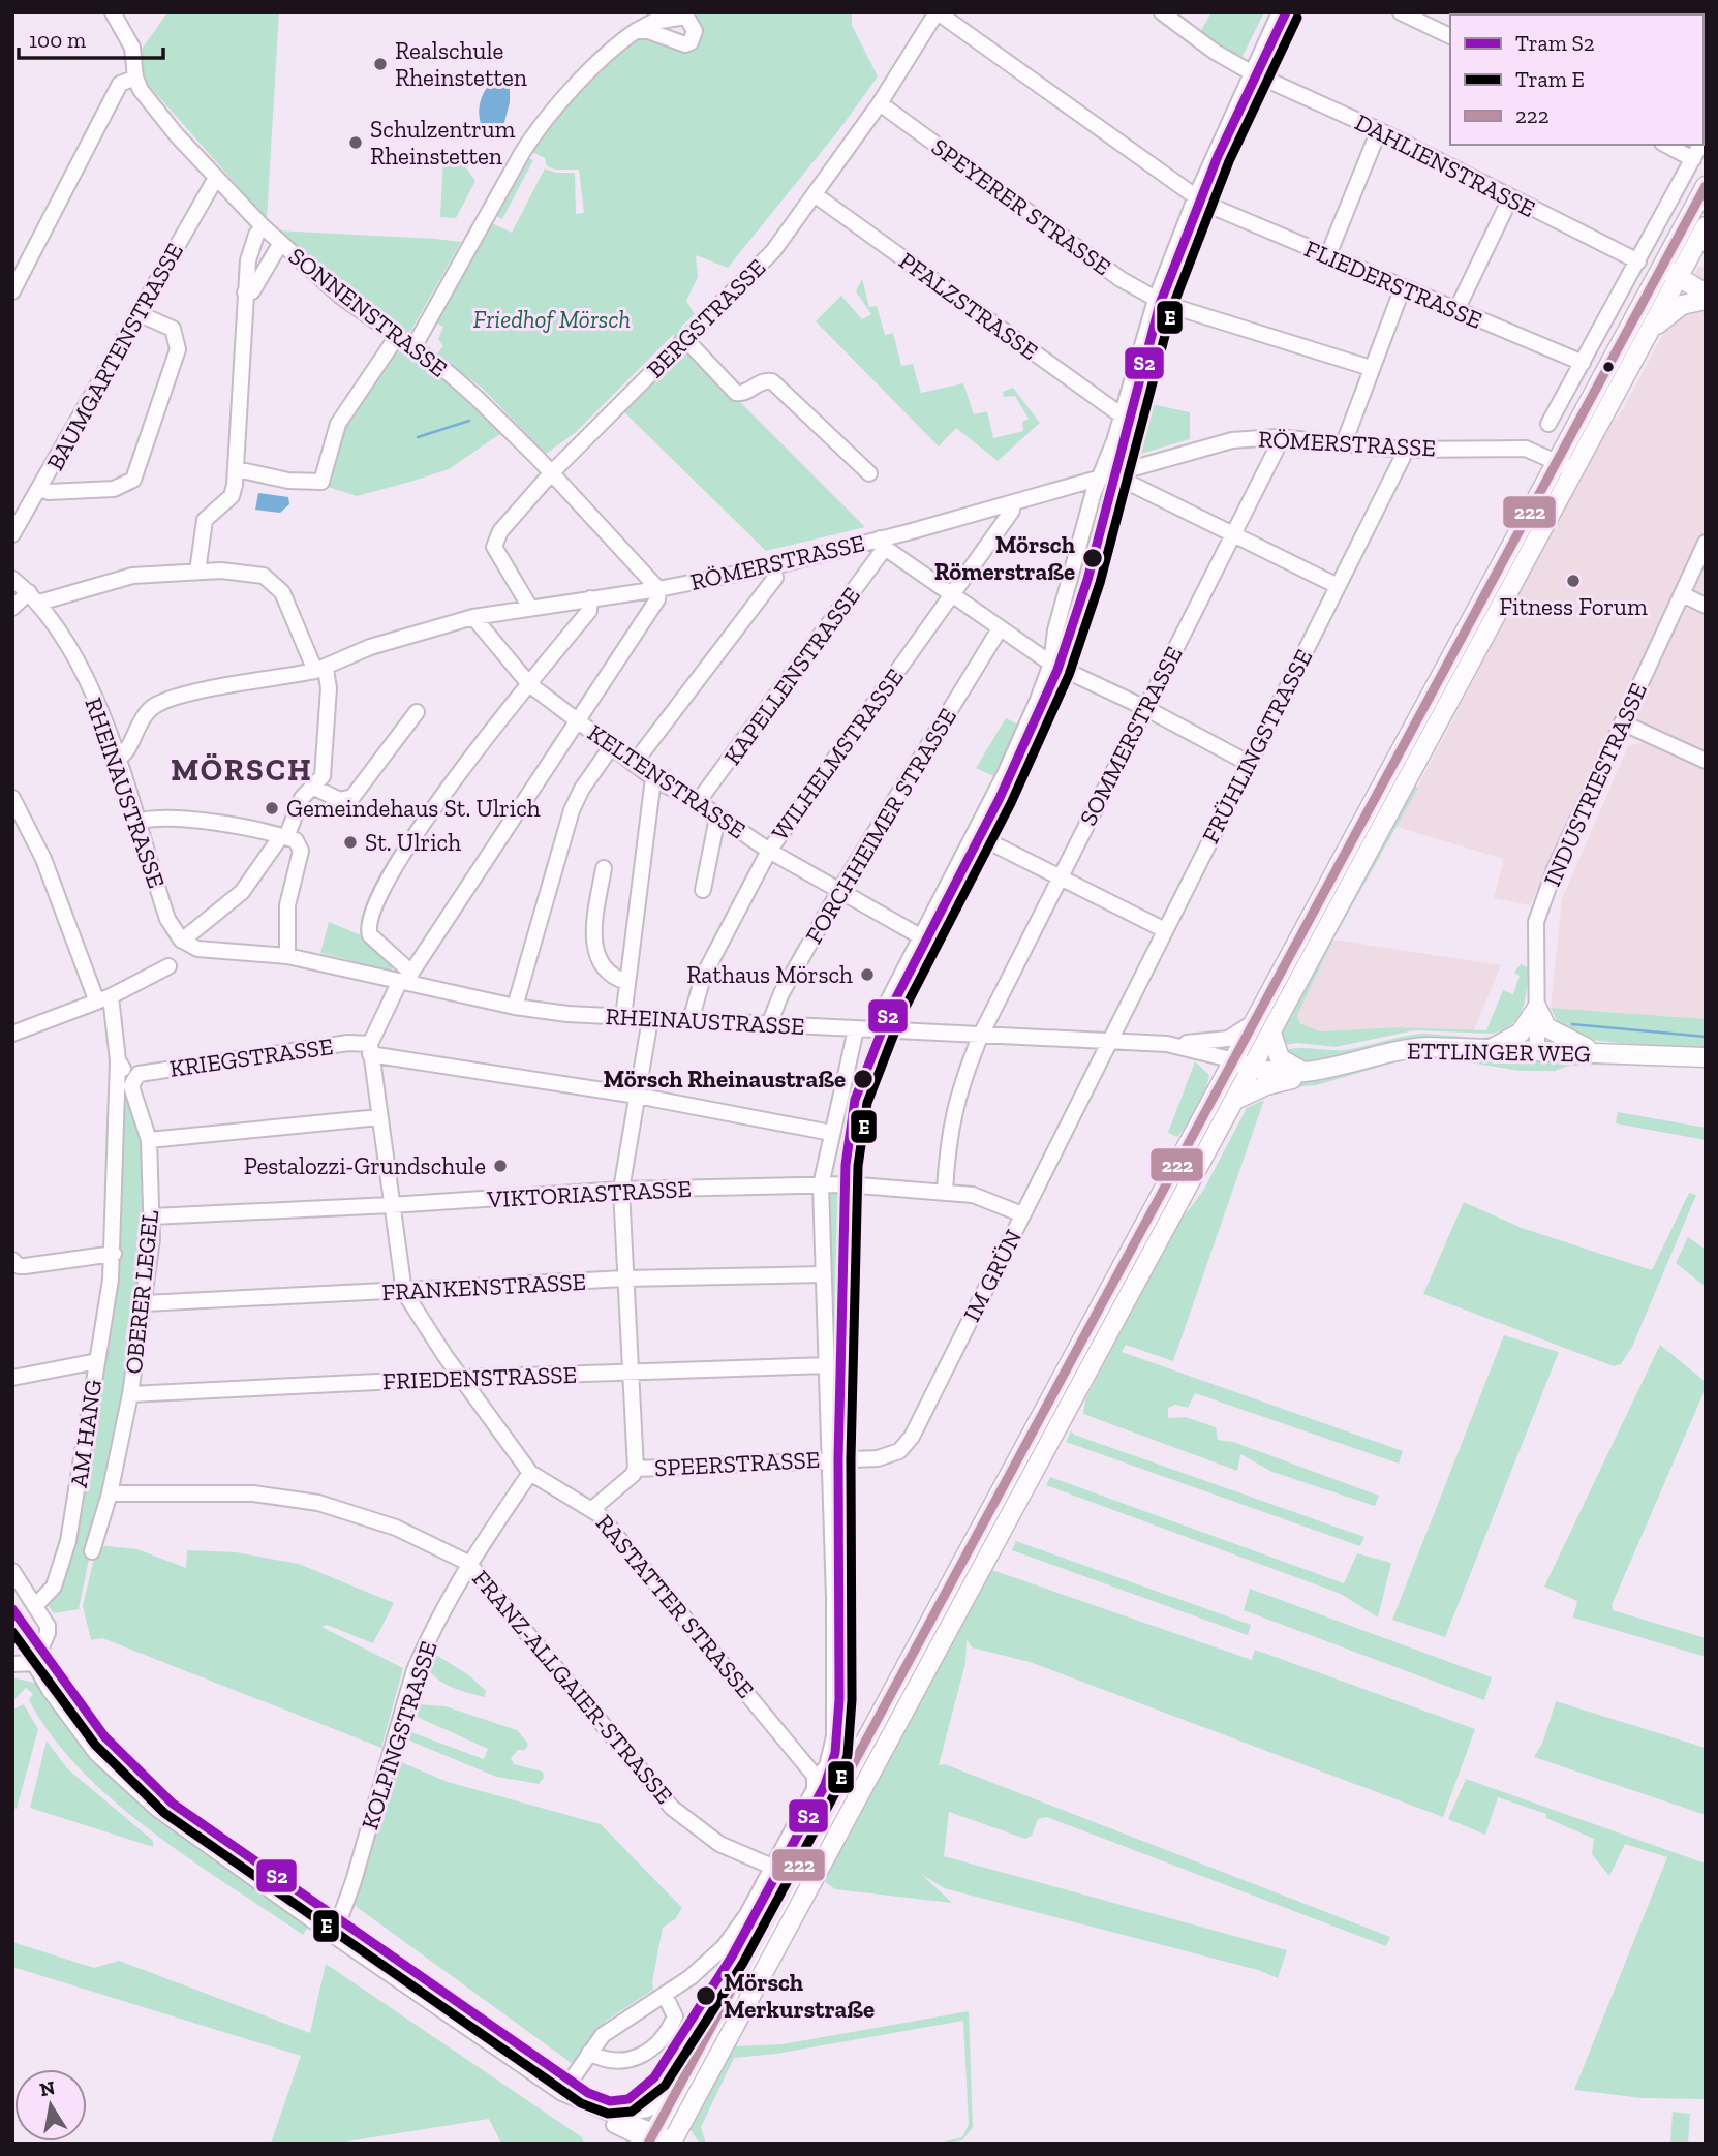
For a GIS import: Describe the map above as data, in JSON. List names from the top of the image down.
{
  "streets": {
    "main road": ["ETTLINGER WEG"],
    "street": [
      "DAHLIENSTRASSE",
      "SPEYERER STRASSE",
      "FLIEDERSTRASSE",
      "PFALZSTRASSE",
      "SONNENSTRASSE",
      "BERGSTRASSE",
      "BAUMGARTENSTRASSE",
      "RÖMERSTRASSE",
      "KAPELLENSTRASSE",
      "SOMMERSTRASSE",
      "FRÜHLINGSTRASSE",
      "WILHELMSTRASSE",
      "KELTENSTRASSE",
      "INDUSTRIESTRASSE",
      "RHEINAUSTRASSE",
      "FORCHHEIMER STRASSE",
      "KRIEGSTRASSE",
      "VIKTORIASTRASSE",
      "IM GRÜN",
      "FRANKENSTRASSE",
      "OBERER LEGEL",
      "FRIEDENSTRASSE",
      "AM HANG",
      "SPEERSTRASSE",
      "RASTATTER STRASSE",
      "FRANZ-ALLGAIER-STRASSE",
      "KOLPINGSTRASSE"
    ]
  },
  "crossings": [
    ["SPEYERER STRASSE", "BERGSTRASSE"],
    ["FLIEDERSTRASSE", "BERGSTRASSE"],
    ["PFALZSTRASSE", "BERGSTRASSE"],
    ["SONNENSTRASSE", "BERGSTRASSE"],
    ["SONNENSTRASSE", "BAUMGARTENSTRASSE"],
    ["SONNENSTRASSE", "RÖMERSTRASSE"],
    ["BERGSTRASSE", "RÖMERSTRASSE"],
    ["RÖMERSTRASSE", "KAPELLENSTRASSE"],
    ["RÖMERSTRASSE", "SOMMERSTRASSE"],
    ["RÖMERSTRASSE", "FRÜHLINGSTRASSE"],
    ["RÖMERSTRASSE", "WILHELMSTRASSE"],
    ["RÖMERSTRASSE", "KELTENSTRASSE"],
    ["RÖMERSTRASSE", "RHEINAUSTRASSE"],
    ["KAPELLENSTRASSE", "KELTENSTRASSE"],
    ["SOMMERSTRASSE", "RHEINAUSTRASSE"],
    ["SOMMERSTRASSE", "VIKTORIASTRASSE"],
    ["FRÜHLINGSTRASSE", "RHEINAUSTRASSE"],
    ["FRÜHLINGSTRASSE", "IM GRÜN"],
    ["WILHELMSTRASSE", "KELTENSTRASSE"],
    ["WILHELMSTRASSE", "RHEINAUSTRASSE"],
    ["KELTENSTRASSE", "FORCHHEIMER STRASSE"],
    ["INDUSTRIESTRASSE", "ETTLINGER WEG"],
    ["RHEINAUSTRASSE", "FORCHHEIMER STRASSE"],
    ["RHEINAUSTRASSE", "ETTLINGER WEG"],
    ["RHEINAUSTRASSE", "IM GRÜN"],
    ["KRIEGSTRASSE", "OBERER LEGEL"],
    ["KRIEGSTRASSE", "RASTATTER STRASSE"],
    ["VIKTORIASTRASSE", "IM GRÜN"],
    ["VIKTORIASTRASSE", "OBERER LEGEL"],
    ["VIKTORIASTRASSE", "RASTATTER STRASSE"],
    ["IM GRÜN", "SPEERSTRASSE"],
    ["FRANKENSTRASSE", "OBERER LEGEL"],
    ["FRANKENSTRASSE", "RASTATTER STRASSE"],
    ["OBERER LEGEL", "FRIEDENSTRASSE"],
    ["OBERER LEGEL", "FRANZ-ALLGAIER-STRASSE"],
    ["FRIEDENSTRASSE", "RASTATTER STRASSE"],
    ["RASTATTER STRASSE", "KOLPINGSTRASSE"],
    ["FRANZ-ALLGAIER-STRASSE", "KOLPINGSTRASSE"]
  ],
  "districts": ["MÖRSCH"],
  "parks": ["Friedhof Mörsch"],
  "places": [
    "Realschule Rheinstetten",
    "Schulzentrum Rheinstetten",
    "Mörsch Römerstraße",
    "Fitness Forum",
    "Gemeindehaus St. Ulrich",
    "St. Ulrich",
    "Rathaus Mörsch",
    "Mörsch Rheinaustraße",
    "Pestalozzi-Grundschule",
    "Mörsch Merkurstraße"
  ],
  "lines": ["tram line S2", "tram line E", "transit line 222"],
  "legend": ["Tram S2", "Tram E", "222"],
  "scale_bar": "100 m",
  "north": "top"
}
